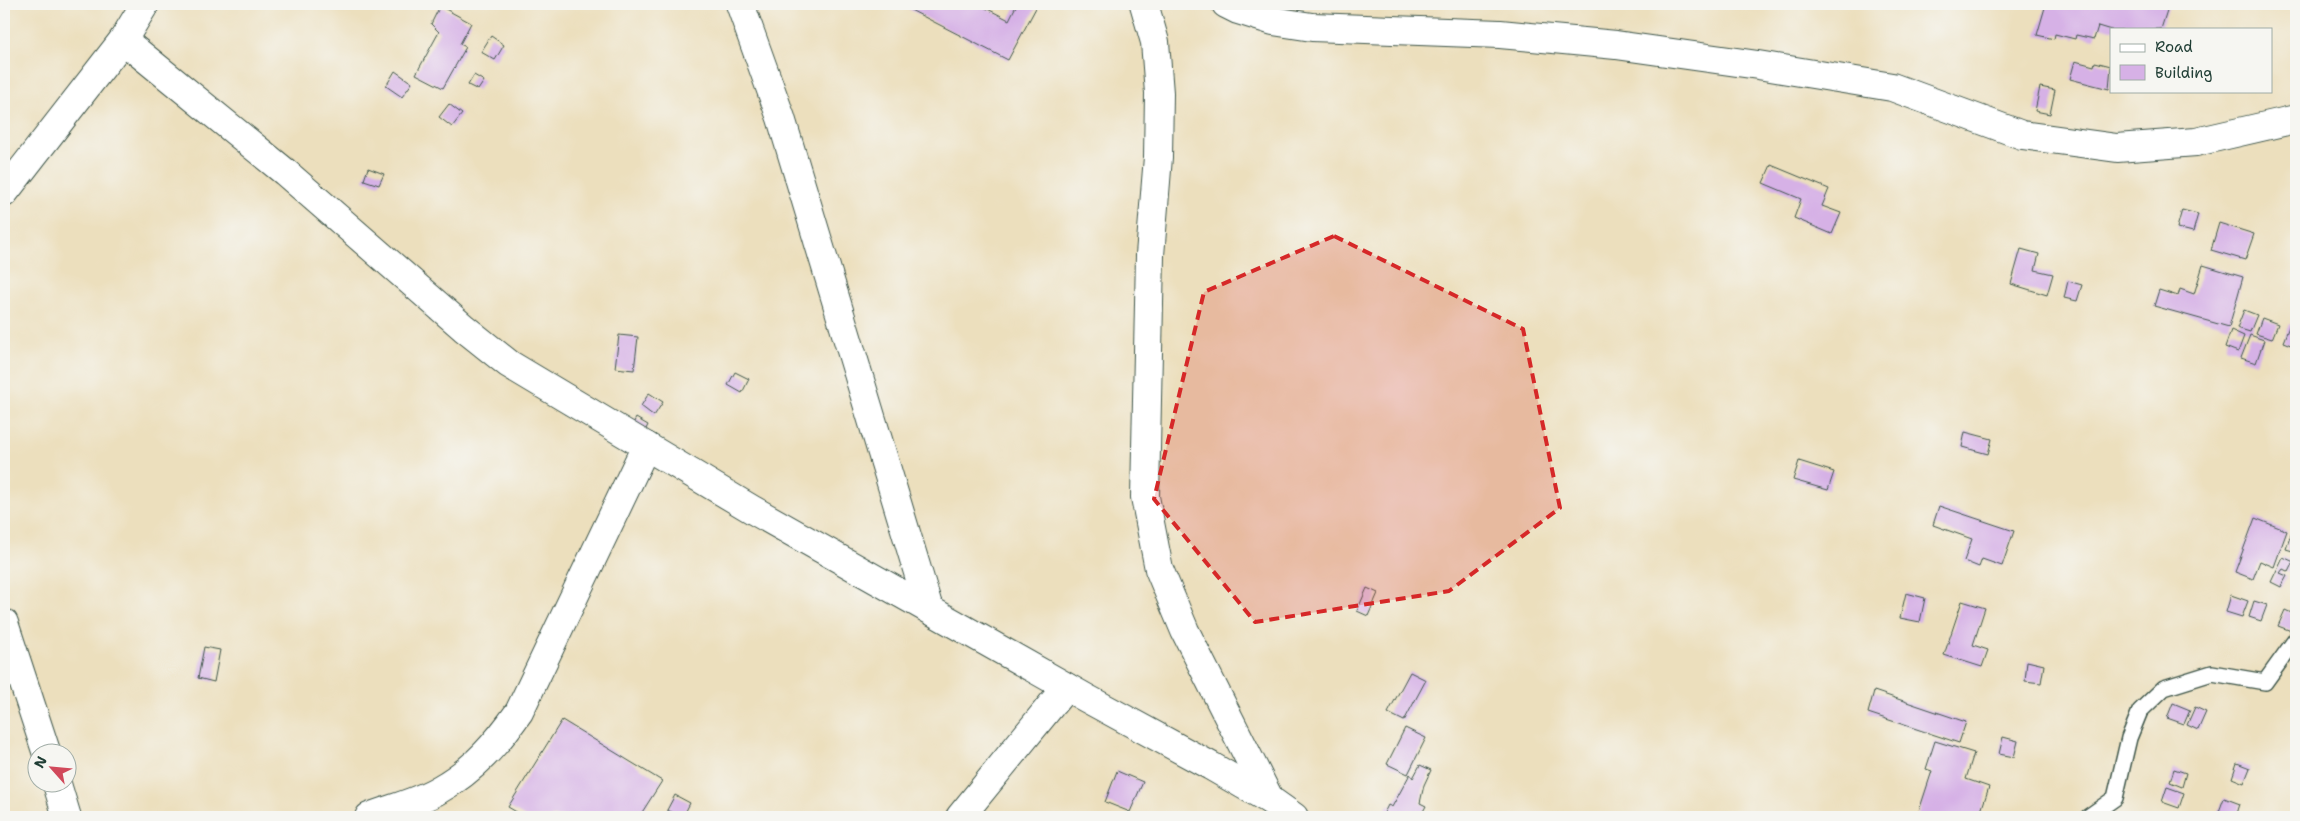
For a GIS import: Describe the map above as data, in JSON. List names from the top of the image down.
{
  "legend": ["Road", "Building"],
  "north": "top left"
}
